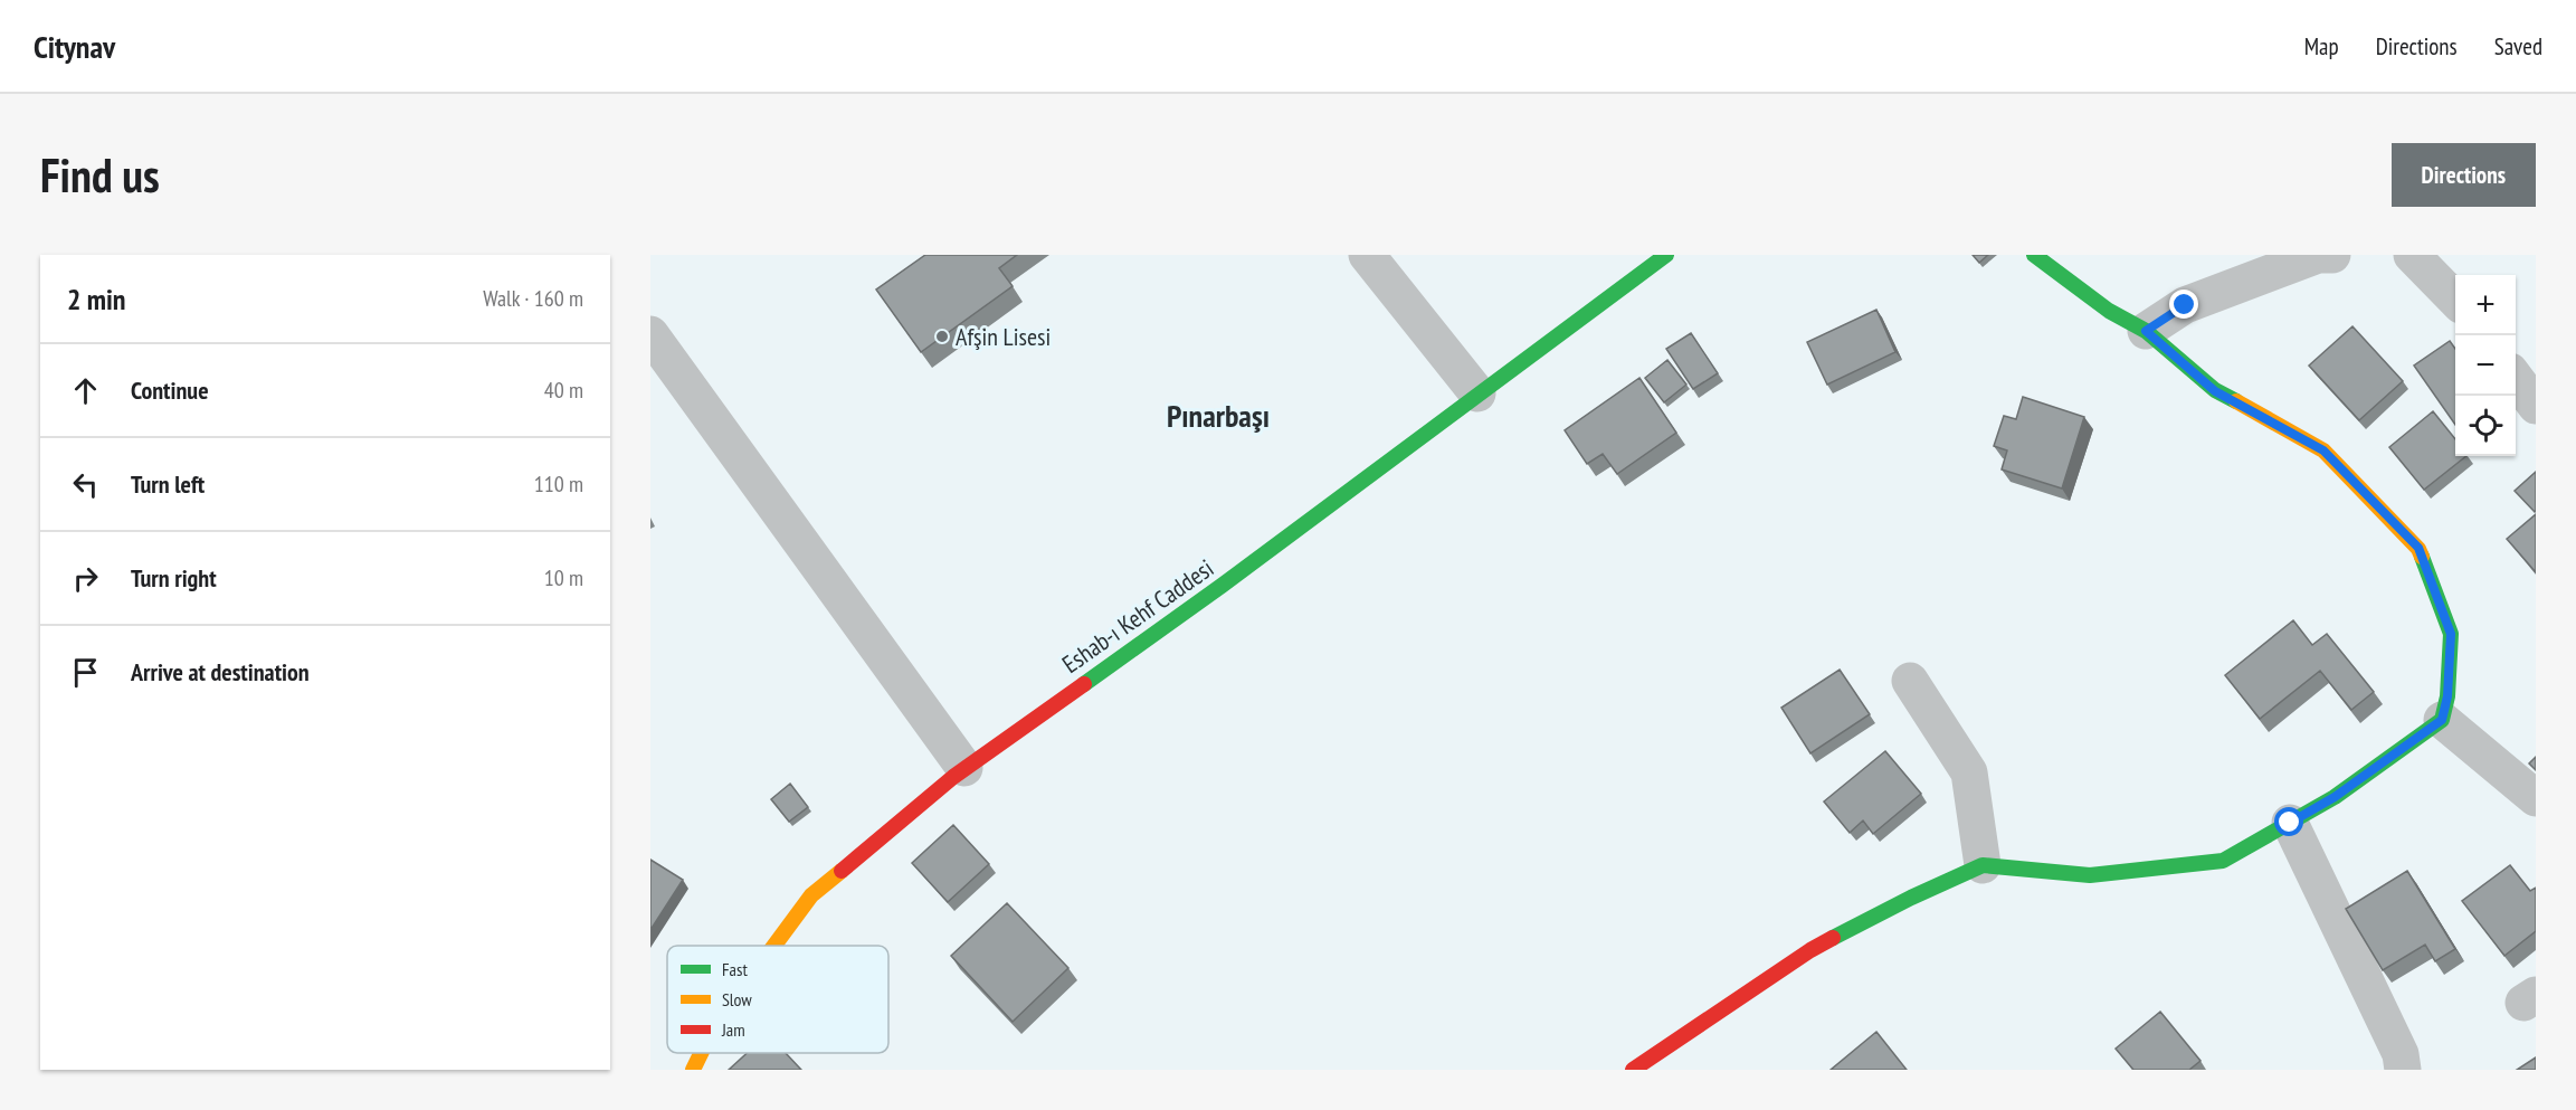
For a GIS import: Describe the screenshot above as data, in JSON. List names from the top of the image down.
{
  "streets": {
    "street": ["Eshab-ı Kehf Caddesi"]
  },
  "districts": ["Pınarbaşı"],
  "places": ["Afşin Lisesi"],
  "legend": ["Fast", "Slow", "Jam"],
  "page": {
    "header": "Citynav",
    "nav": ["Map", "Directions", "Saved"],
    "buttons": "Directions",
    "title": "Find us",
    "heading": ["2 min", "Walk · 160 m"],
    "map_buttons": ["+", "−"],
    "list": [
      ["Continue", "40 m"],
      ["Turn left", "110 m"],
      ["Turn right", "10 m"],
      "Arrive at destination"
    ]
  }
}
